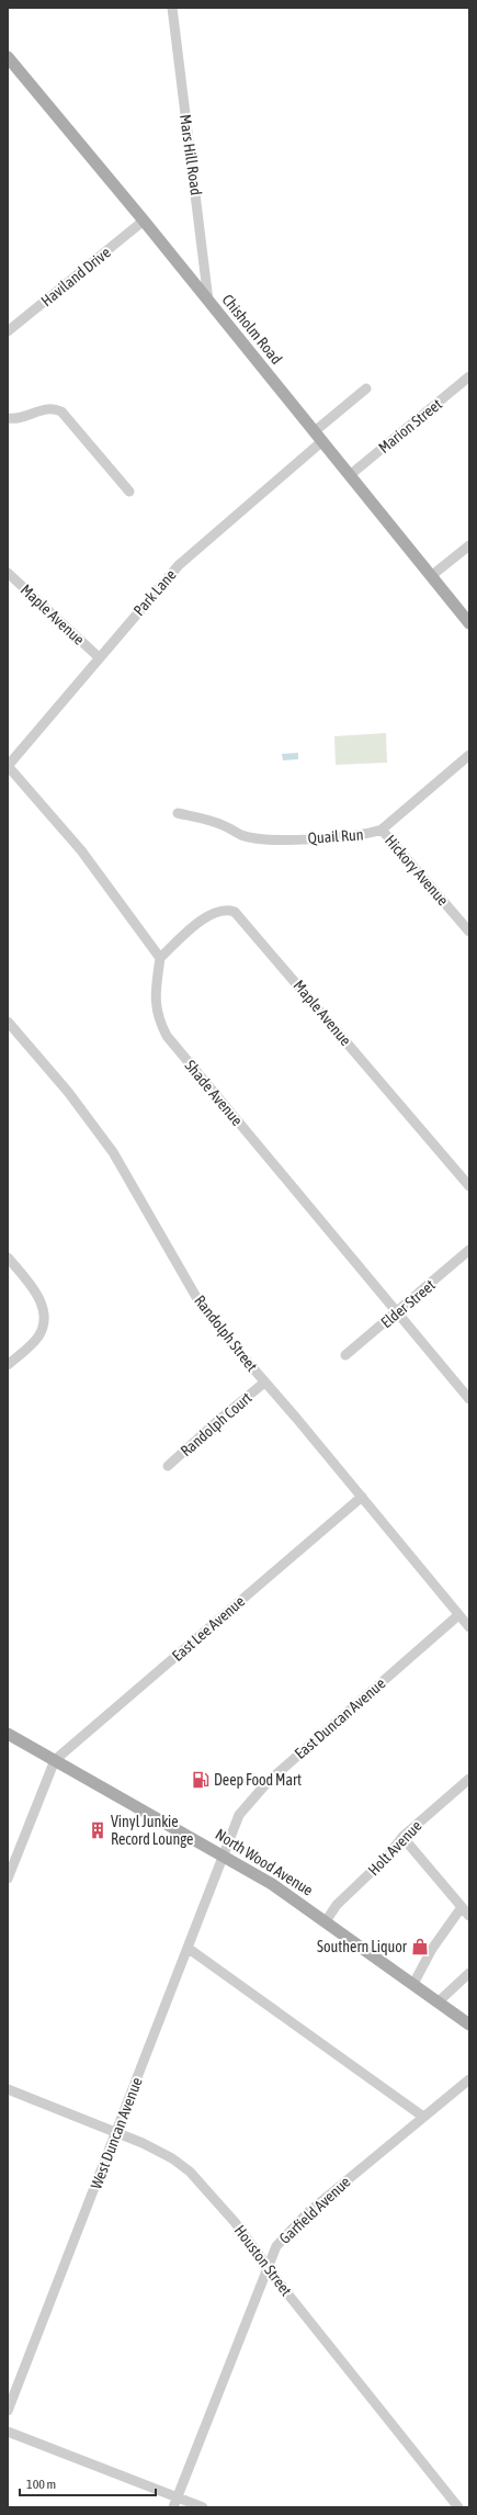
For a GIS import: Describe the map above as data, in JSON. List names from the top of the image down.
{
  "streets": {
    "main road": ["Chisholm Road", "North Wood Avenue"],
    "street": [
      "Mars Hill Road",
      "Haviland Drive",
      "Marion Street",
      "Park Lane",
      "Maple Avenue",
      "Quail Run",
      "Hickory Avenue",
      "Shade Avenue",
      "Elder Street",
      "Randolph Street",
      "Randolph Court",
      "East Lee Avenue",
      "East Duncan Avenue",
      "Holt Avenue",
      "West Duncan Avenue",
      "Garfield Avenue",
      "Houston Street"
    ]
  },
  "crossings": [
    ["Mars Hill Road", "Chisholm Road"],
    ["Haviland Drive", "Chisholm Road"],
    ["Chisholm Road", "Marion Street"],
    ["Chisholm Road", "Park Lane"],
    ["Park Lane", "Maple Avenue"],
    ["Maple Avenue", "Shade Avenue"],
    ["Quail Run", "Hickory Avenue"],
    ["Shade Avenue", "Elder Street"],
    ["Randolph Street", "Randolph Court"],
    ["Randolph Street", "East Lee Avenue"],
    ["Randolph Street", "East Duncan Avenue"],
    ["East Lee Avenue", "North Wood Avenue"],
    ["East Duncan Avenue", "North Wood Avenue"],
    ["East Duncan Avenue", "West Duncan Avenue"],
    ["Holt Avenue", "North Wood Avenue"],
    ["North Wood Avenue", "West Duncan Avenue"],
    ["West Duncan Avenue", "Houston Street"],
    ["Garfield Avenue", "Houston Street"]
  ],
  "places": {
    "fuel station": ["Deep Food Mart"],
    "building": ["Vinyl Junkie Record Lounge"],
    "shop": ["Southern Liquor"]
  },
  "scale_bar": "100 m"
}
